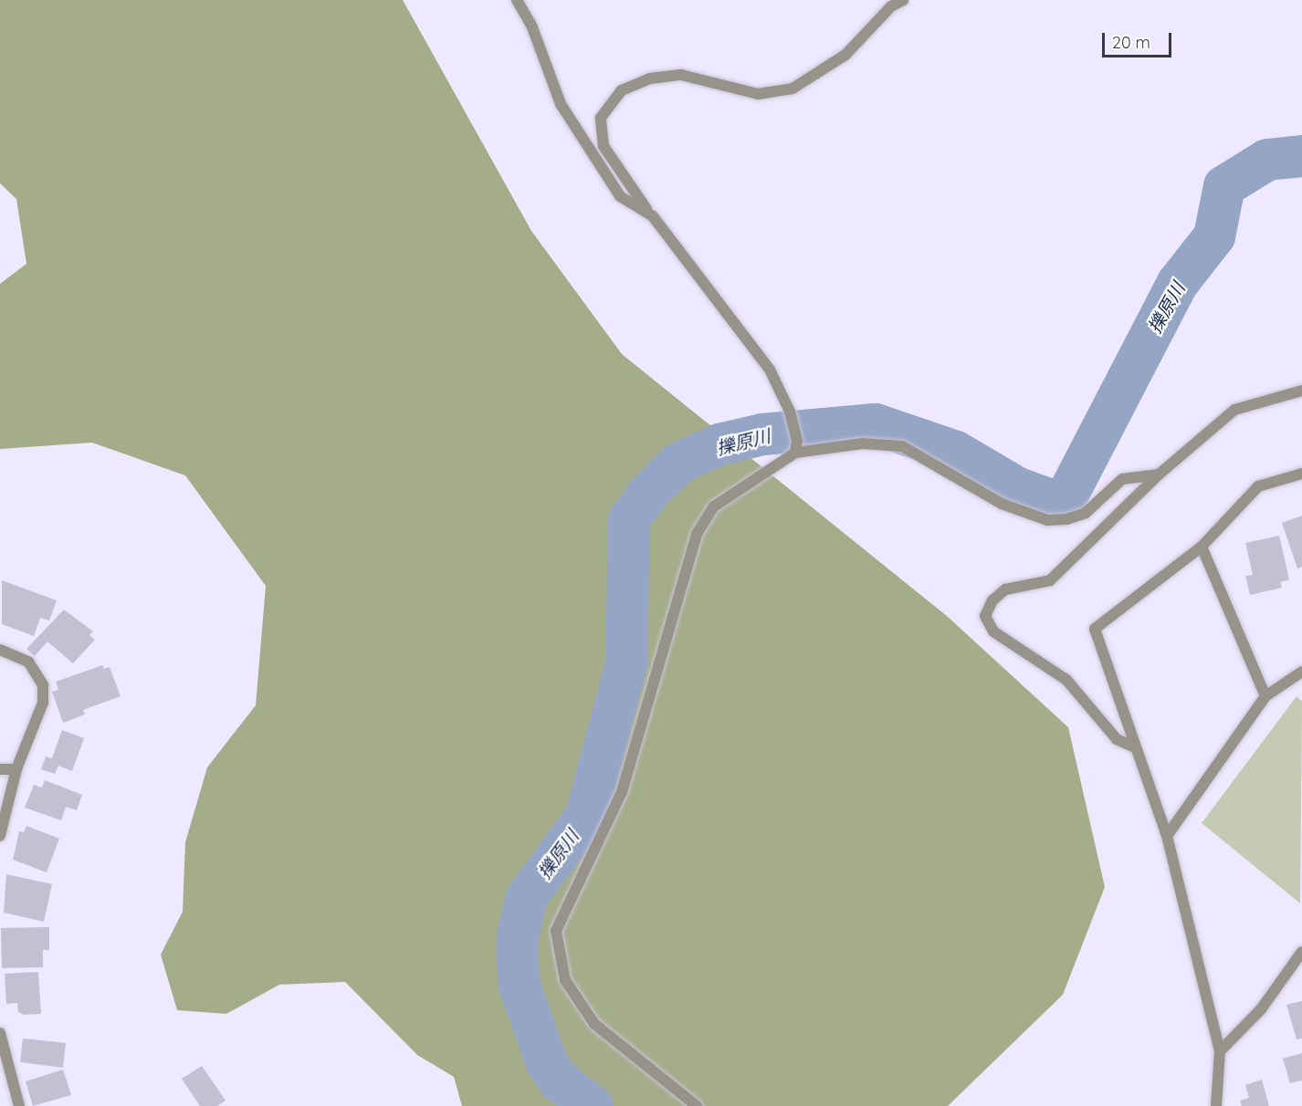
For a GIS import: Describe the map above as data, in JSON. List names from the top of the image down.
{
  "water": ["擽原川"],
  "scale_bar": "20 m"
}
